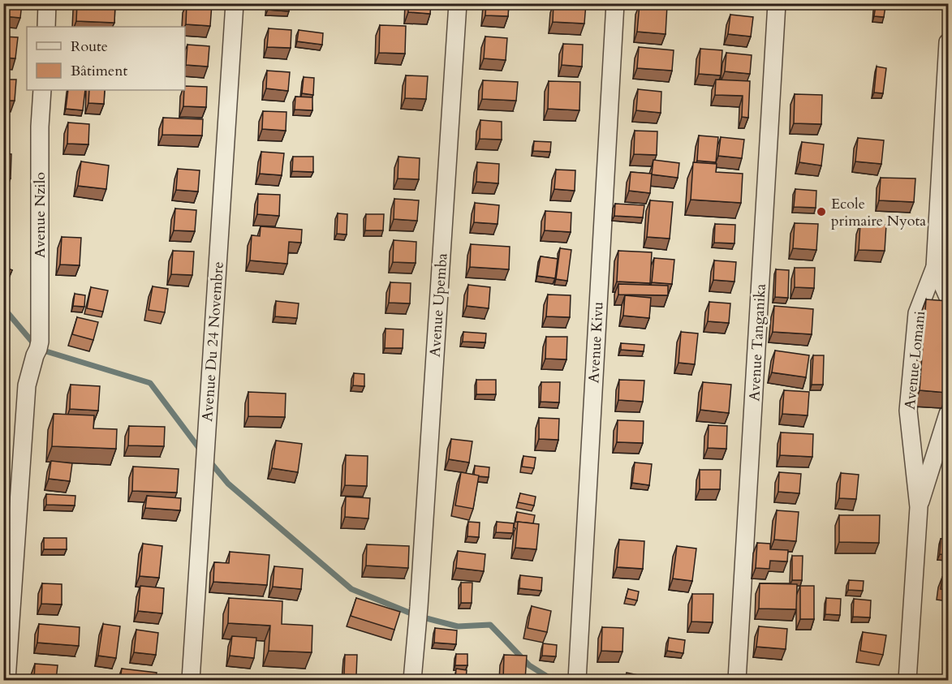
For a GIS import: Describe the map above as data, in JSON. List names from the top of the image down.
{
  "streets": {
    "street": [
      "Avenue Nzilo",
      "Avenue Upemba",
      "Avenue Du 24 Novembre",
      "Avenue Kivu",
      "Avenue Tanganika",
      "Avenue Lomani"
    ]
  },
  "places": ["Ecole primaire Nyota"],
  "legend": ["Route", "Bâtiment"]
}
